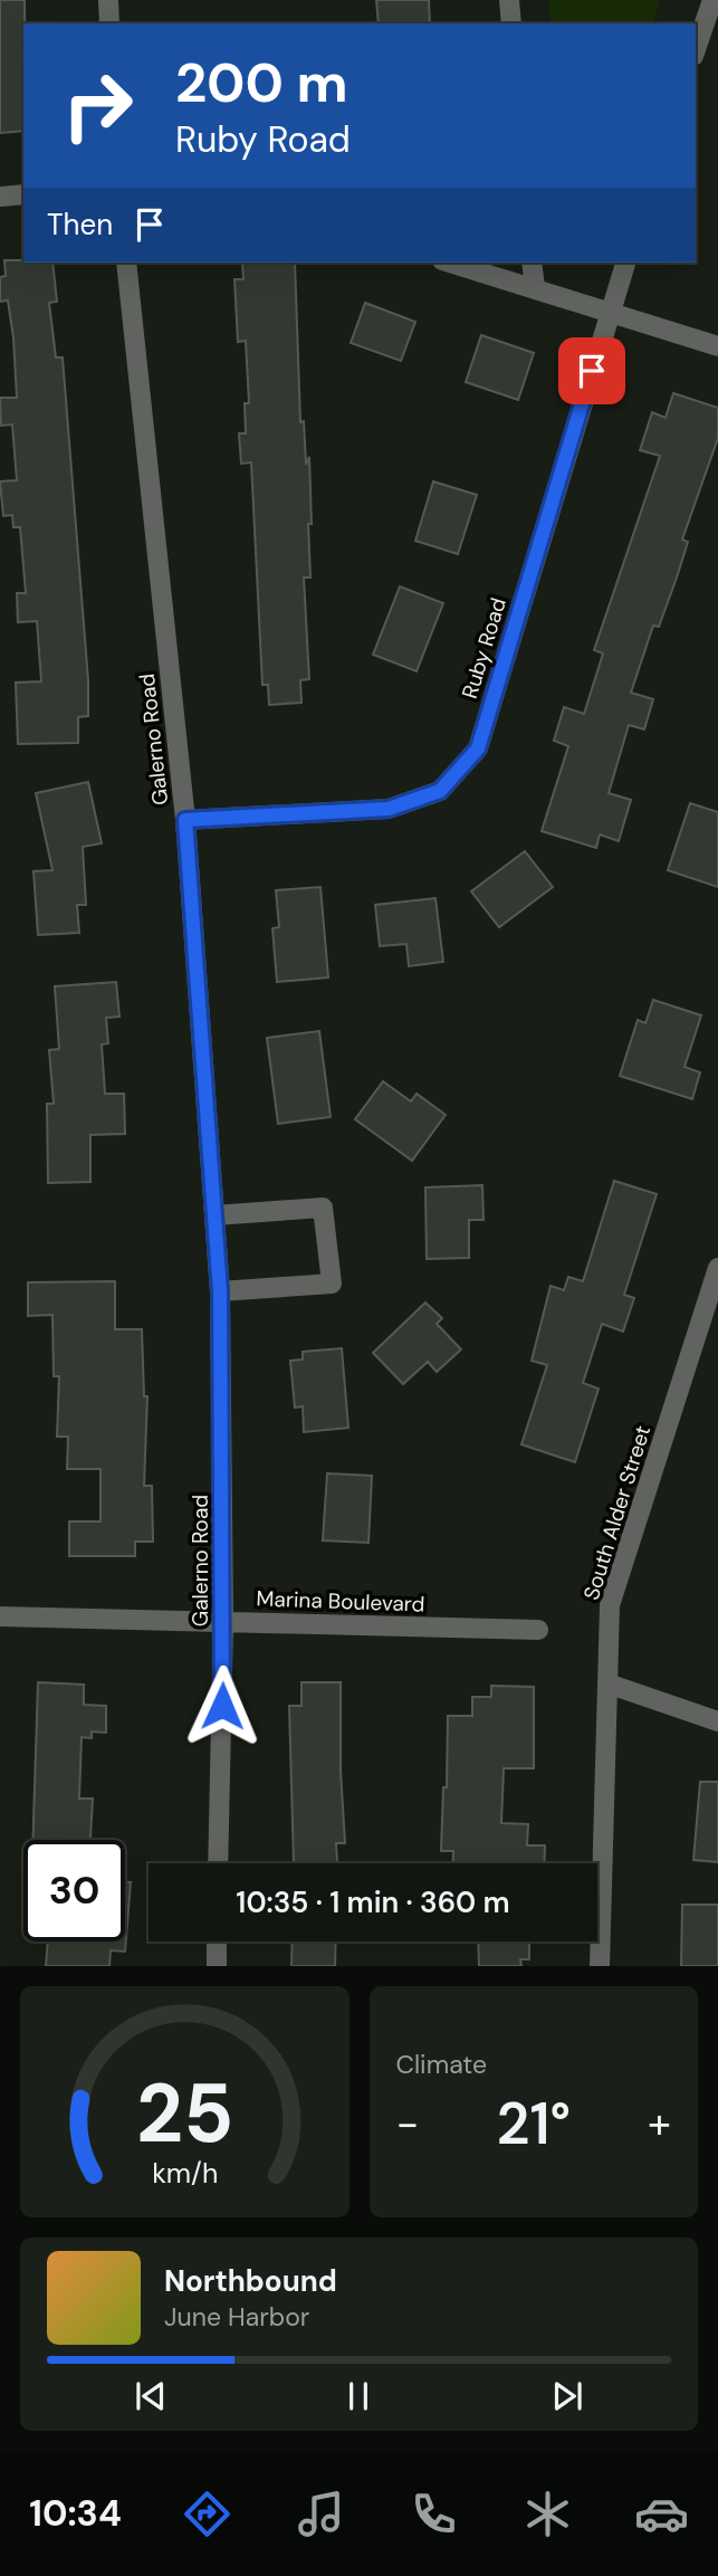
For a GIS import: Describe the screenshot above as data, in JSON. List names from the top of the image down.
{
  "streets": {
    "street": [
      "Ruby Road",
      "Galerno Road",
      "South Alder Street",
      "Marina Boulevard"
    ]
  },
  "crossings": [
    ["Ruby Road", "Galerno Road"],
    ["Galerno Road", "Marina Boulevard"]
  ],
  "page": {
    "turn": ["200 m", "Ruby Road"],
    "then": "Then",
    "limit": "30",
    "trip": "10:35 · 1 min · 360 m",
    "tile": "Climate",
    "heat": ["−", "21°", "+"],
    "song": ["Northbound", "June Harbor"],
    "tabs": "10:34",
    "gauge": ["25", "km/h"]
  }
}
